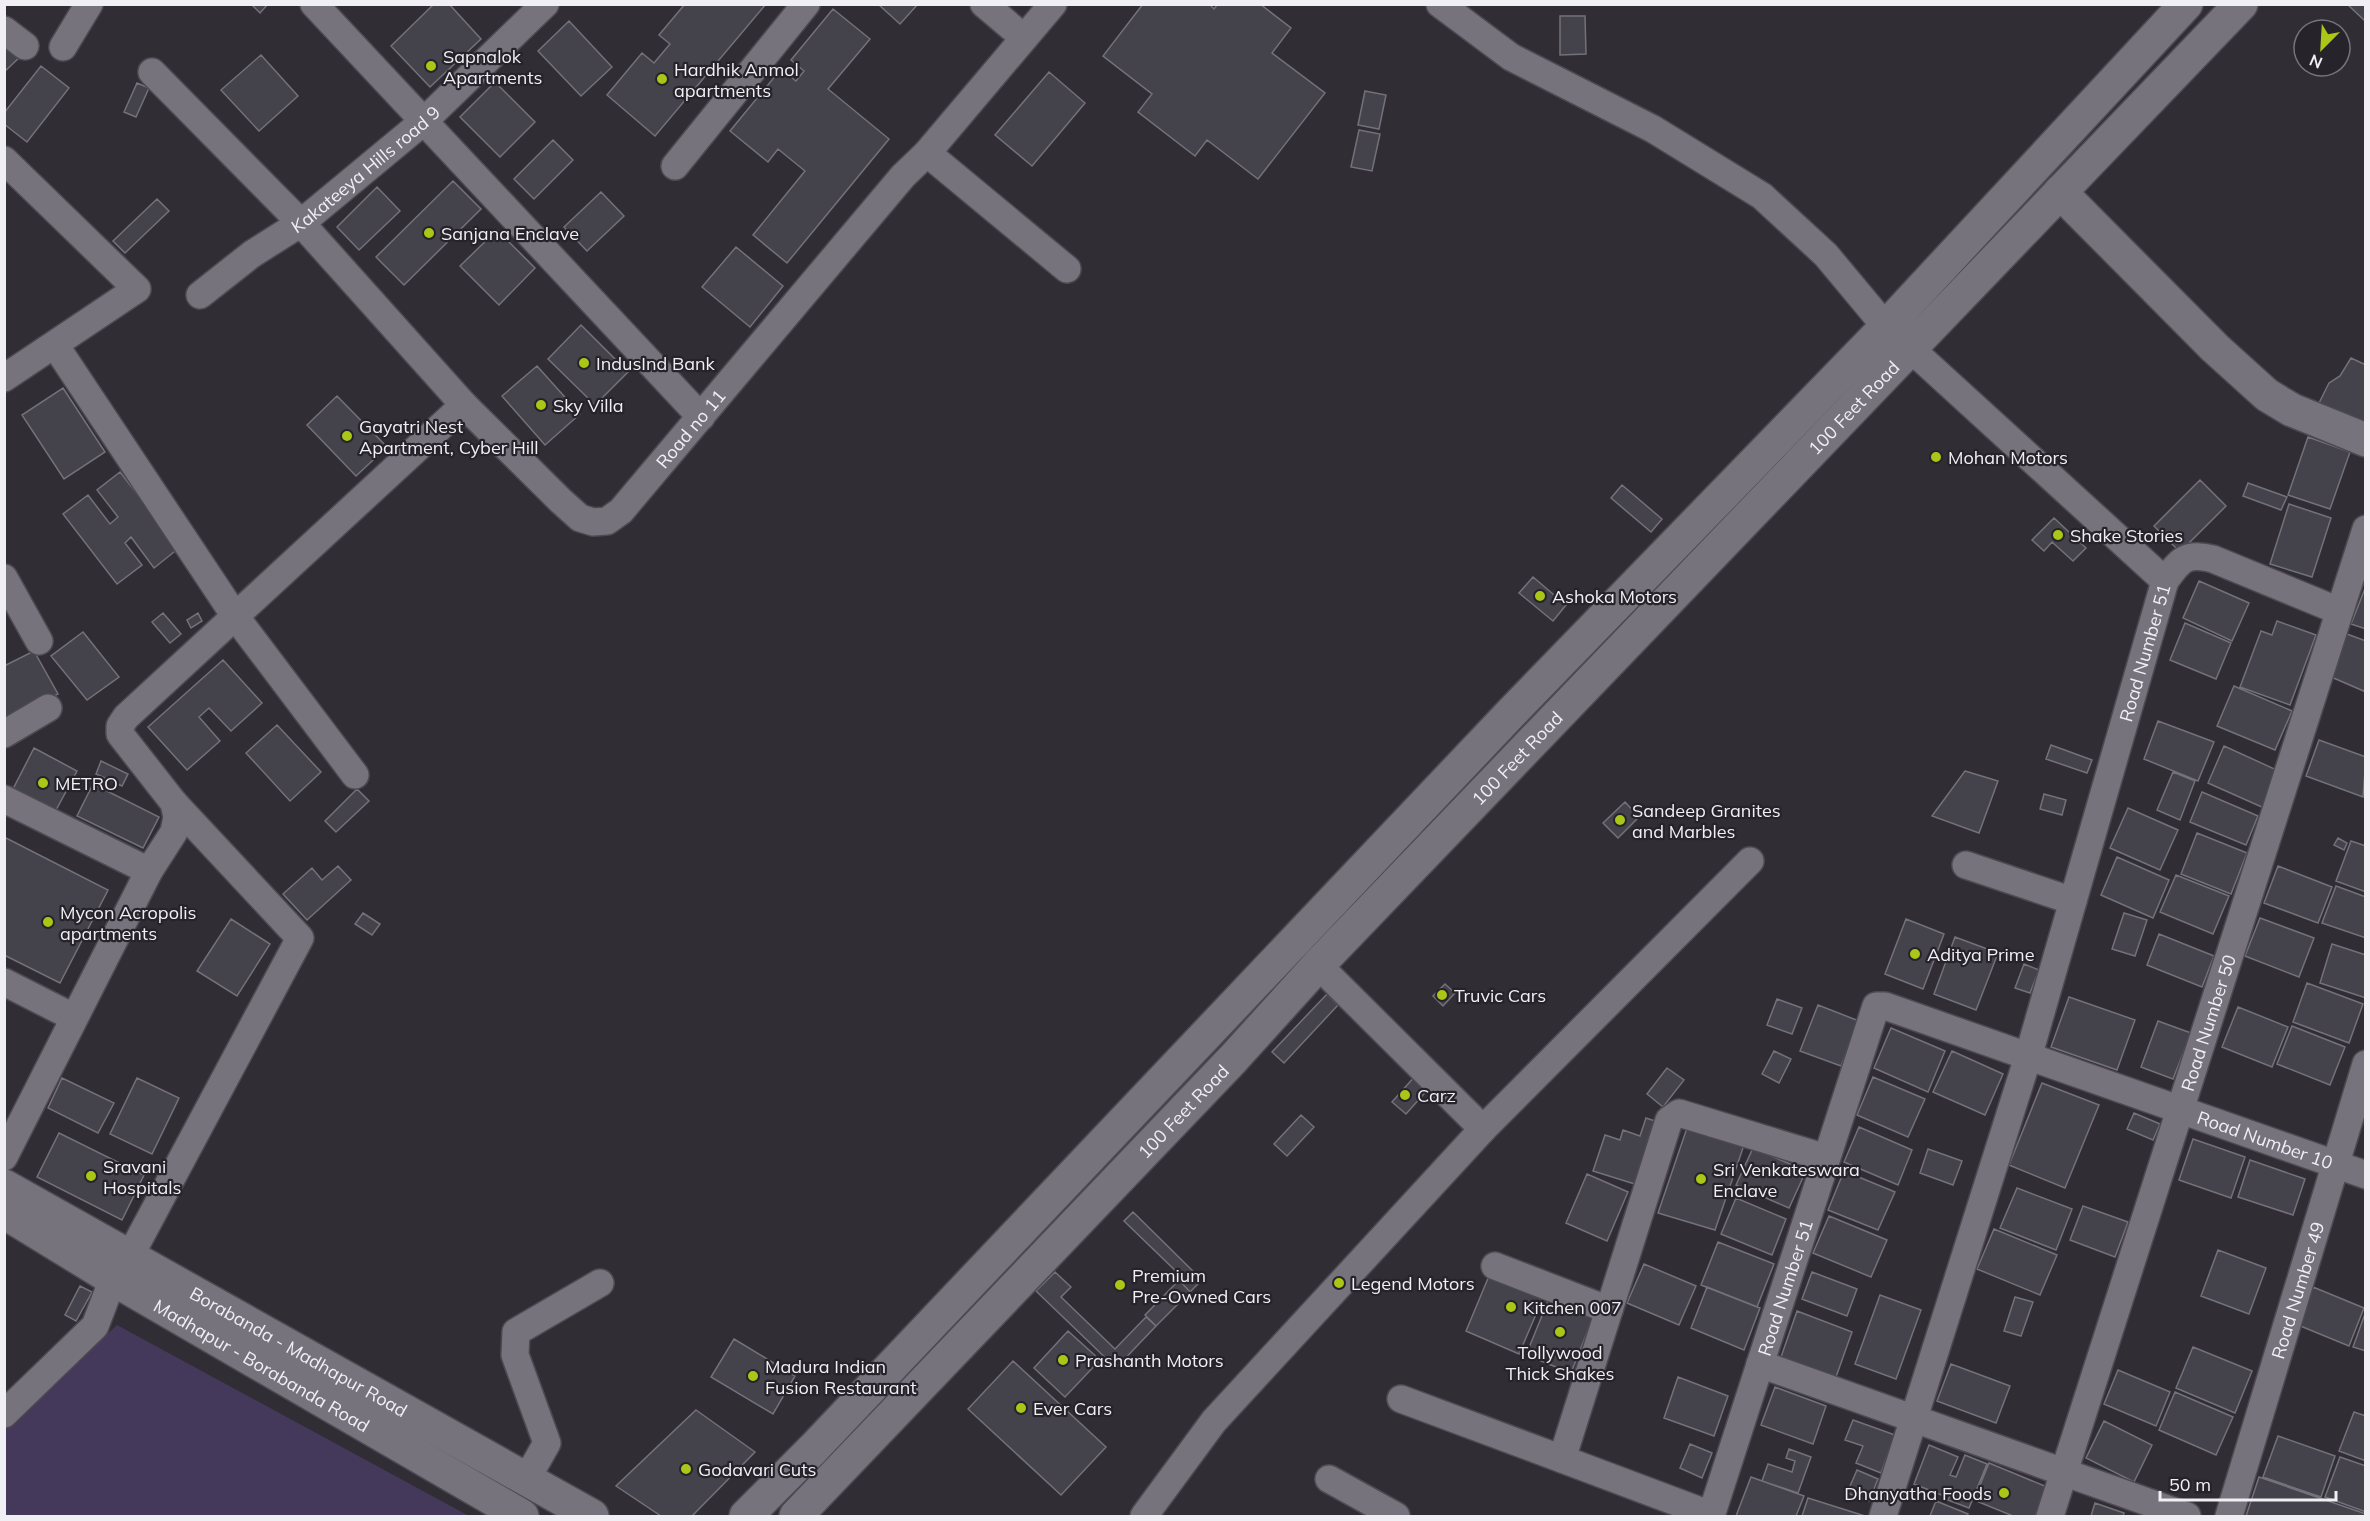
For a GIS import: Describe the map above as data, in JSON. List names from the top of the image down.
{
  "streets": {
    "main road": ["100 Feet Road", "Borabanda - Madhapur Road", "Madhapur - Borabanda Road"],
    "street": [
      "Kakateeya Hills road 9",
      "Road no 11",
      "Road Number 51",
      "Road Number 50",
      "Road Number 10",
      "Road Number 49"
    ]
  },
  "crossings": [
    ["Kakateeya Hills road 9", "Road no 11"],
    ["100 Feet Road", "Road Number 51"],
    ["Road Number 51", "Road Number 10"],
    ["Road Number 50", "Road Number 10"],
    ["Road Number 10", "Road Number 49"],
    ["Borabanda - Madhapur Road", "Madhapur - Borabanda Road"]
  ],
  "places": [
    "Sapnalok Apartments",
    "Hardhik Anmol apartments",
    "Sanjana Enclave",
    "IndusInd Bank",
    "Sky Villa",
    "Gayatri Nest Apartment, Cyber Hill",
    "Mohan Motors",
    "Shake Stories",
    "Ashoka Motors",
    "METRO",
    "Sandeep Granites and Marbles",
    "Mycon Acropolis apartments",
    "Aditya Prime",
    "Truvic Cars",
    "Carz",
    "Sravani Hospitals",
    "Sri Venkateswara Enclave",
    "Legend Motors",
    "Premium Pre-Owned Cars",
    "Kitchen 007",
    "Tollywood Thick Shakes",
    "Prashanth Motors",
    "Madura Indian Fusion Restaurant",
    "Ever Cars",
    "Godavari Cuts",
    "Dhanyatha Foods"
  ],
  "scale_bar": "50 m",
  "north": "bottom left"
}
